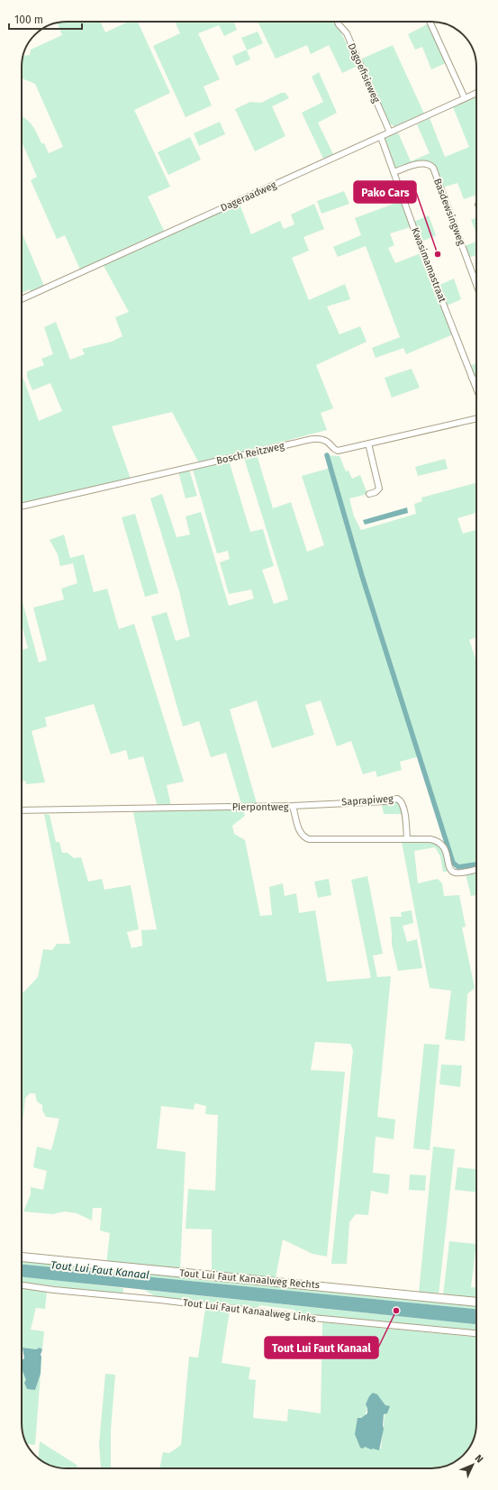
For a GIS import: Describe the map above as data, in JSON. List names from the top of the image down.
{
  "streets": {
    "street": [
      "Dagoefisieweg",
      "Dageraadweg",
      "Basdewsingweg",
      "Kwasimamastraat",
      "Bosch Reitzweg",
      "Saprapiweg",
      "Pierpontweg",
      "Tout Lui Faut Kanaalweg Rechts",
      "Tout Lui Faut Kanaalweg Links"
    ]
  },
  "crossings": [
    ["Dagoefisieweg", "Dageraadweg"],
    ["Dageraadweg", "Kwasimamastraat"],
    ["Basdewsingweg", "Kwasimamastraat"],
    ["Saprapiweg", "Pierpontweg"]
  ],
  "water": ["Tout Lui Faut Kanaal"],
  "places": ["Pako Cars", "Tout Lui Faut Kanaal"],
  "scale_bar": "100 m",
  "north": "top right"
}
